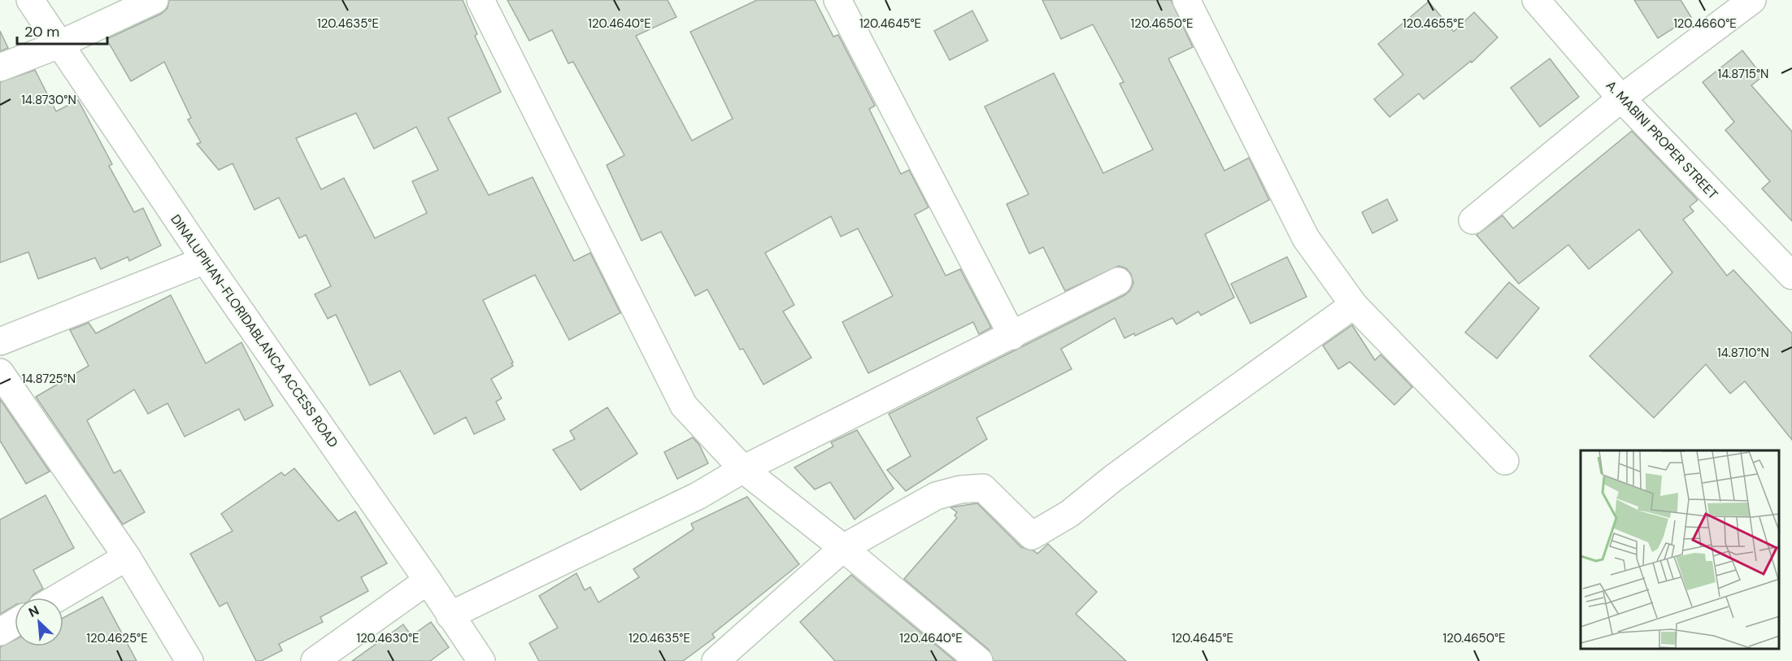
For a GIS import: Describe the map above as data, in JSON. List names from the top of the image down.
{
  "streets": {
    "street": ["A. MABINI PROPER STREET", "DINALUPIHAN-FLORIDABLANCA ACCESS ROAD"]
  },
  "scale_bar": "20 m",
  "north": "top left",
  "coordinates": [
    "120.4635°E",
    "120.4645°E",
    "120.4650°E",
    "120.4655°E",
    "120.4660°E",
    "120.4640°E",
    "14.8715°N",
    "14.8730°N",
    "14.8710°N",
    "14.8725°N",
    "120.4625°E",
    "120.4630°E"
  ]
}
